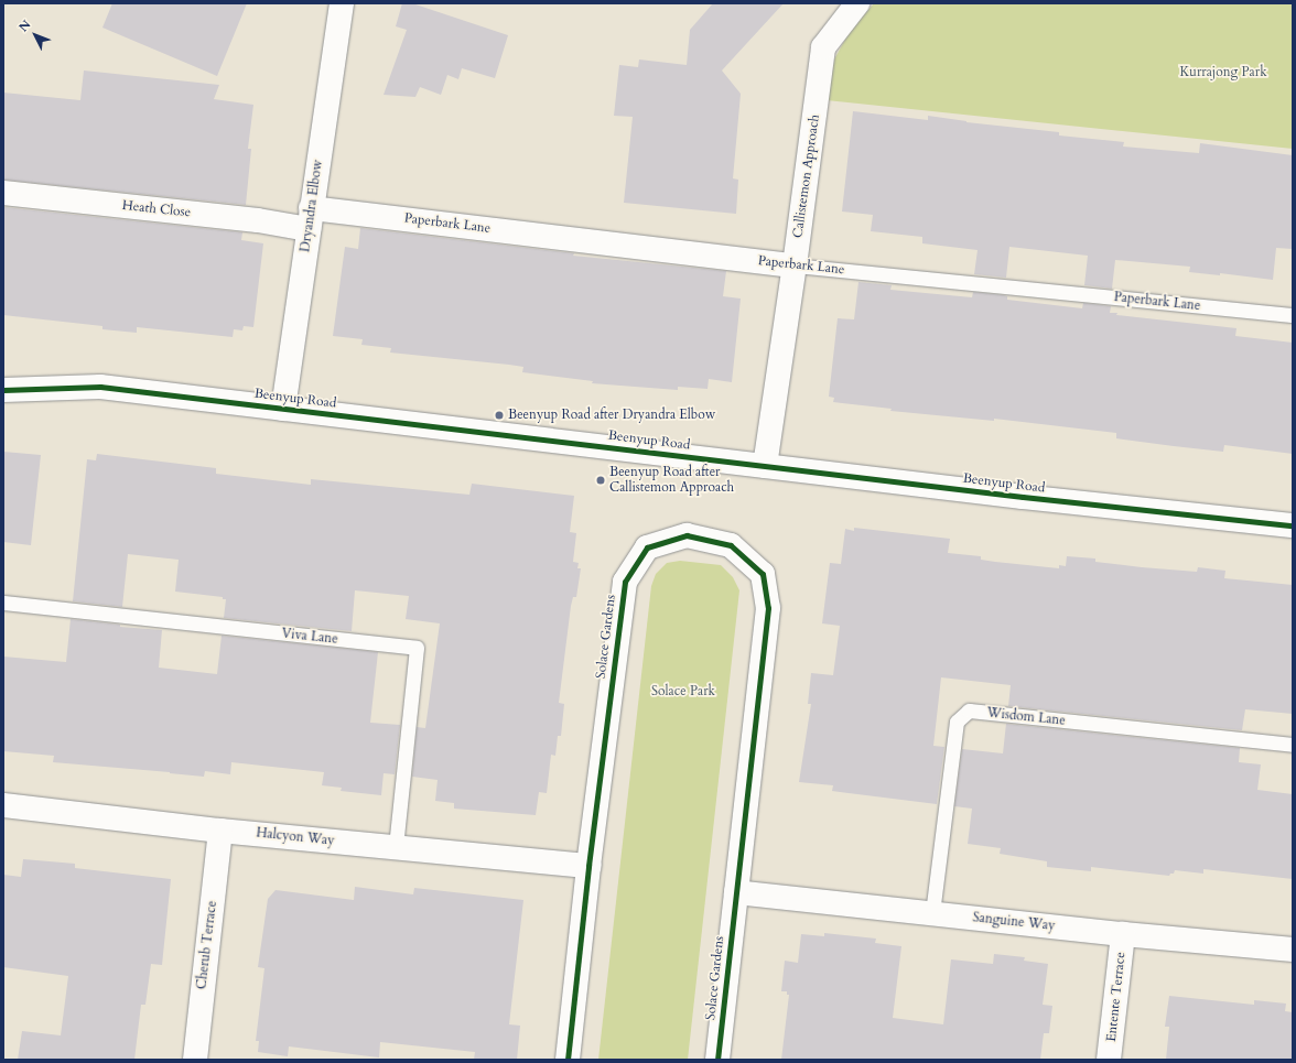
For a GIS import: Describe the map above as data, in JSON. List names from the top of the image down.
{
  "streets": {
    "street": [
      "Callistemon Approach",
      "Dryandra Elbow",
      "Heath Close",
      "Paperbark Lane",
      "Beenyup Road",
      "Solace Gardens",
      "Halcyon Way",
      "Sanguine Way",
      "Cherub Terrace",
      "Entente Terrace"
    ],
    "lane": ["Viva Lane", "Wisdom Lane"]
  },
  "crossings": [
    ["Callistemon Approach", "Paperbark Lane"],
    ["Callistemon Approach", "Beenyup Road"],
    ["Dryandra Elbow", "Heath Close"],
    ["Dryandra Elbow", "Paperbark Lane"],
    ["Dryandra Elbow", "Beenyup Road"],
    ["Heath Close", "Paperbark Lane"],
    ["Viva Lane", "Halcyon Way"],
    ["Solace Gardens", "Halcyon Way"],
    ["Solace Gardens", "Sanguine Way"],
    ["Wisdom Lane", "Sanguine Way"],
    ["Halcyon Way", "Cherub Terrace"],
    ["Sanguine Way", "Entente Terrace"]
  ],
  "parks": ["Kurrajong Park", "Solace Park"],
  "places": ["Beenyup Road after Dryandra Elbow", "Beenyup Road after Callistemon Approach"],
  "north": "top left"
}
